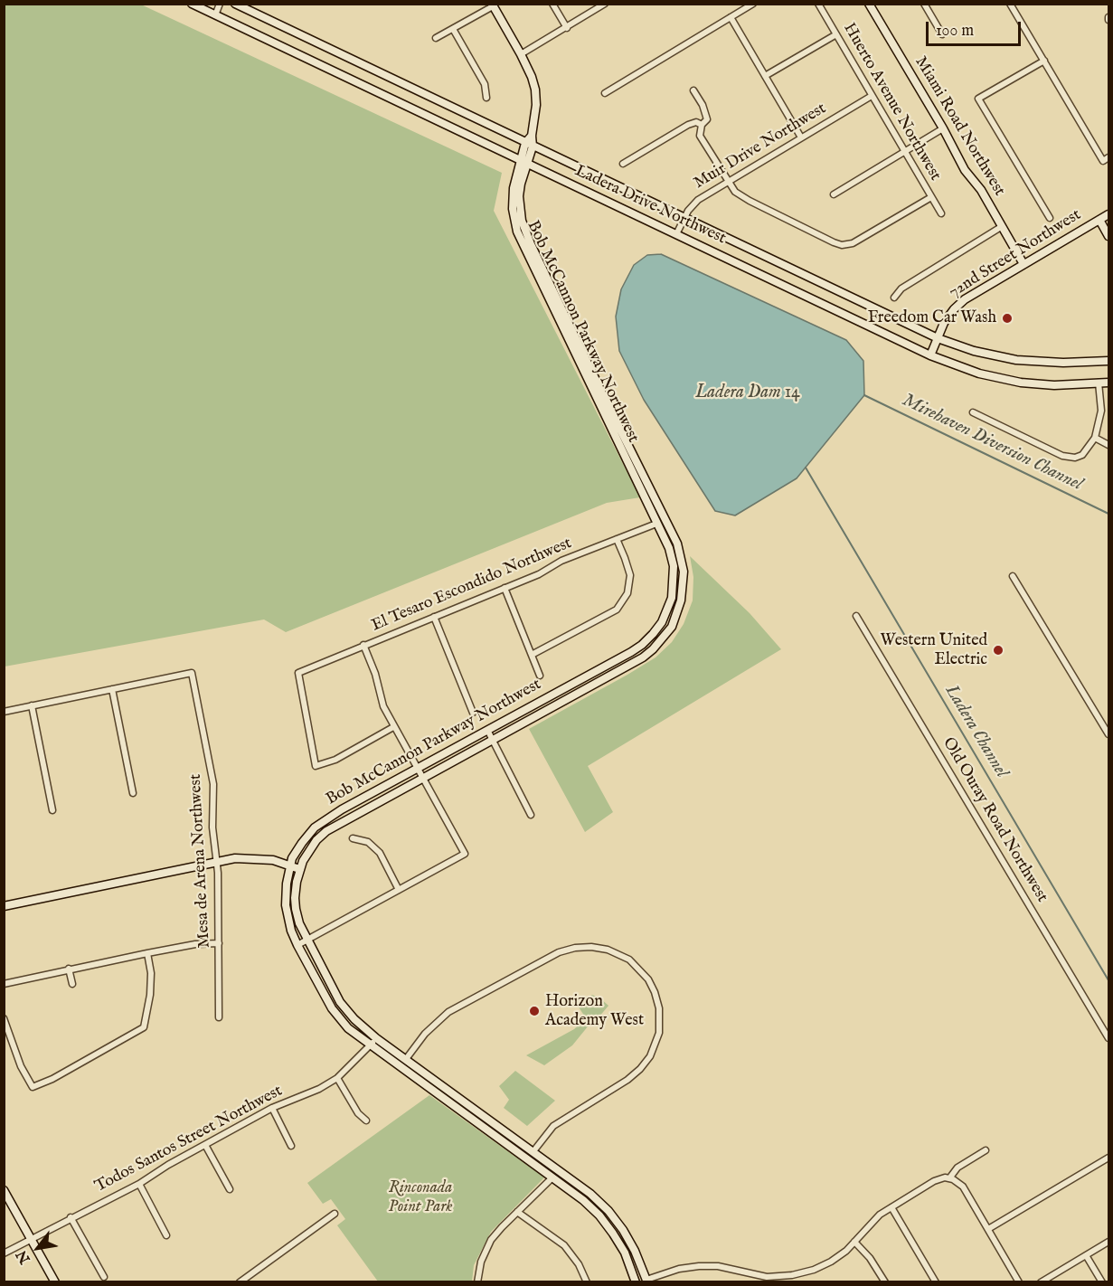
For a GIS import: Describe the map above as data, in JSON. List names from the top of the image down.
{
  "streets": {
    "street": [
      "Huerto Avenue Northwest",
      "Miami Road Northwest",
      "Muir Drive Northwest",
      "Ladera Drive Northwest",
      "72nd Street Northwest",
      "Bob McCannon Parkway Northwest",
      "El Tesaro Escondido Northwest",
      "Old Ouray Road Northwest",
      "Mesa de Arena Northwest",
      "Todos Santos Street Northwest"
    ]
  },
  "crossings": [
    ["Huerto Avenue Northwest", "Muir Drive Northwest"],
    ["Miami Road Northwest", "72nd Street Northwest"],
    ["Muir Drive Northwest", "Ladera Drive Northwest"],
    ["Ladera Drive Northwest", "72nd Street Northwest"],
    ["Ladera Drive Northwest", "Bob McCannon Parkway Northwest"],
    ["Bob McCannon Parkway Northwest", "El Tesaro Escondido Northwest"],
    ["Bob McCannon Parkway Northwest", "Todos Santos Street Northwest"]
  ],
  "water": ["Ladera Dam 14", "Mirehaven Diversion Channel", "Ladera Channel"],
  "parks": ["Rinconada Point Park"],
  "places": ["Freedom Car Wash", "Western United Electric", "Horizon Academy West"],
  "scale_bar": "100 m",
  "north": "bottom left"
}
